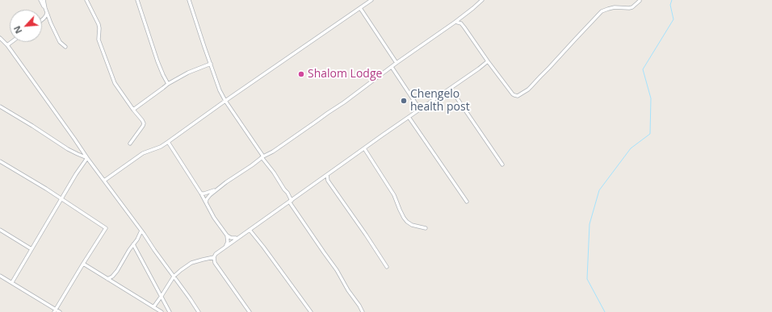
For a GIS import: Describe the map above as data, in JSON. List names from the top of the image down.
{
  "places": ["Shalom Lodge", "Chengelo health post"],
  "north": "bottom left"
}
